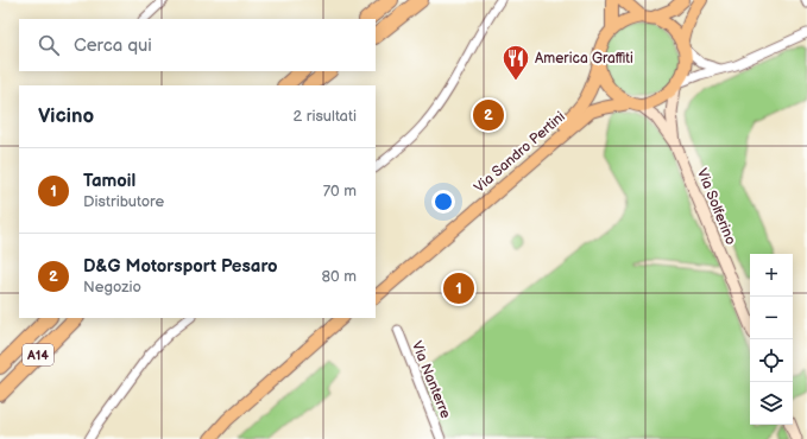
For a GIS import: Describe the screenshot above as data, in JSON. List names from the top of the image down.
{
  "streets": {
    "highway": ["A14"],
    "main road": ["Via Sandro Pertini", "Via Solferino"],
    "street": ["Via Nanterre"]
  },
  "crossings": [
    ["Via Sandro Pertini", "Via Solferino"]
  ],
  "places": {
    "restaurant": ["America Graffiti"]
  },
  "page": {
    "search": "Cerca qui",
    "heading": ["Vicino", "2 risultati"],
    "pins": ["2", "1"],
    "list": [
      {
        "mark": "1",
        "name": "Tamoil",
        "note": "Distributore",
        "value": "70 m"
      },
      {
        "mark": "2",
        "name": "D&G Motorsport Pesaro",
        "note": "Negozio",
        "value": "80 m"
      }
    ],
    "map_buttons": ["+", "−"]
  }
}
